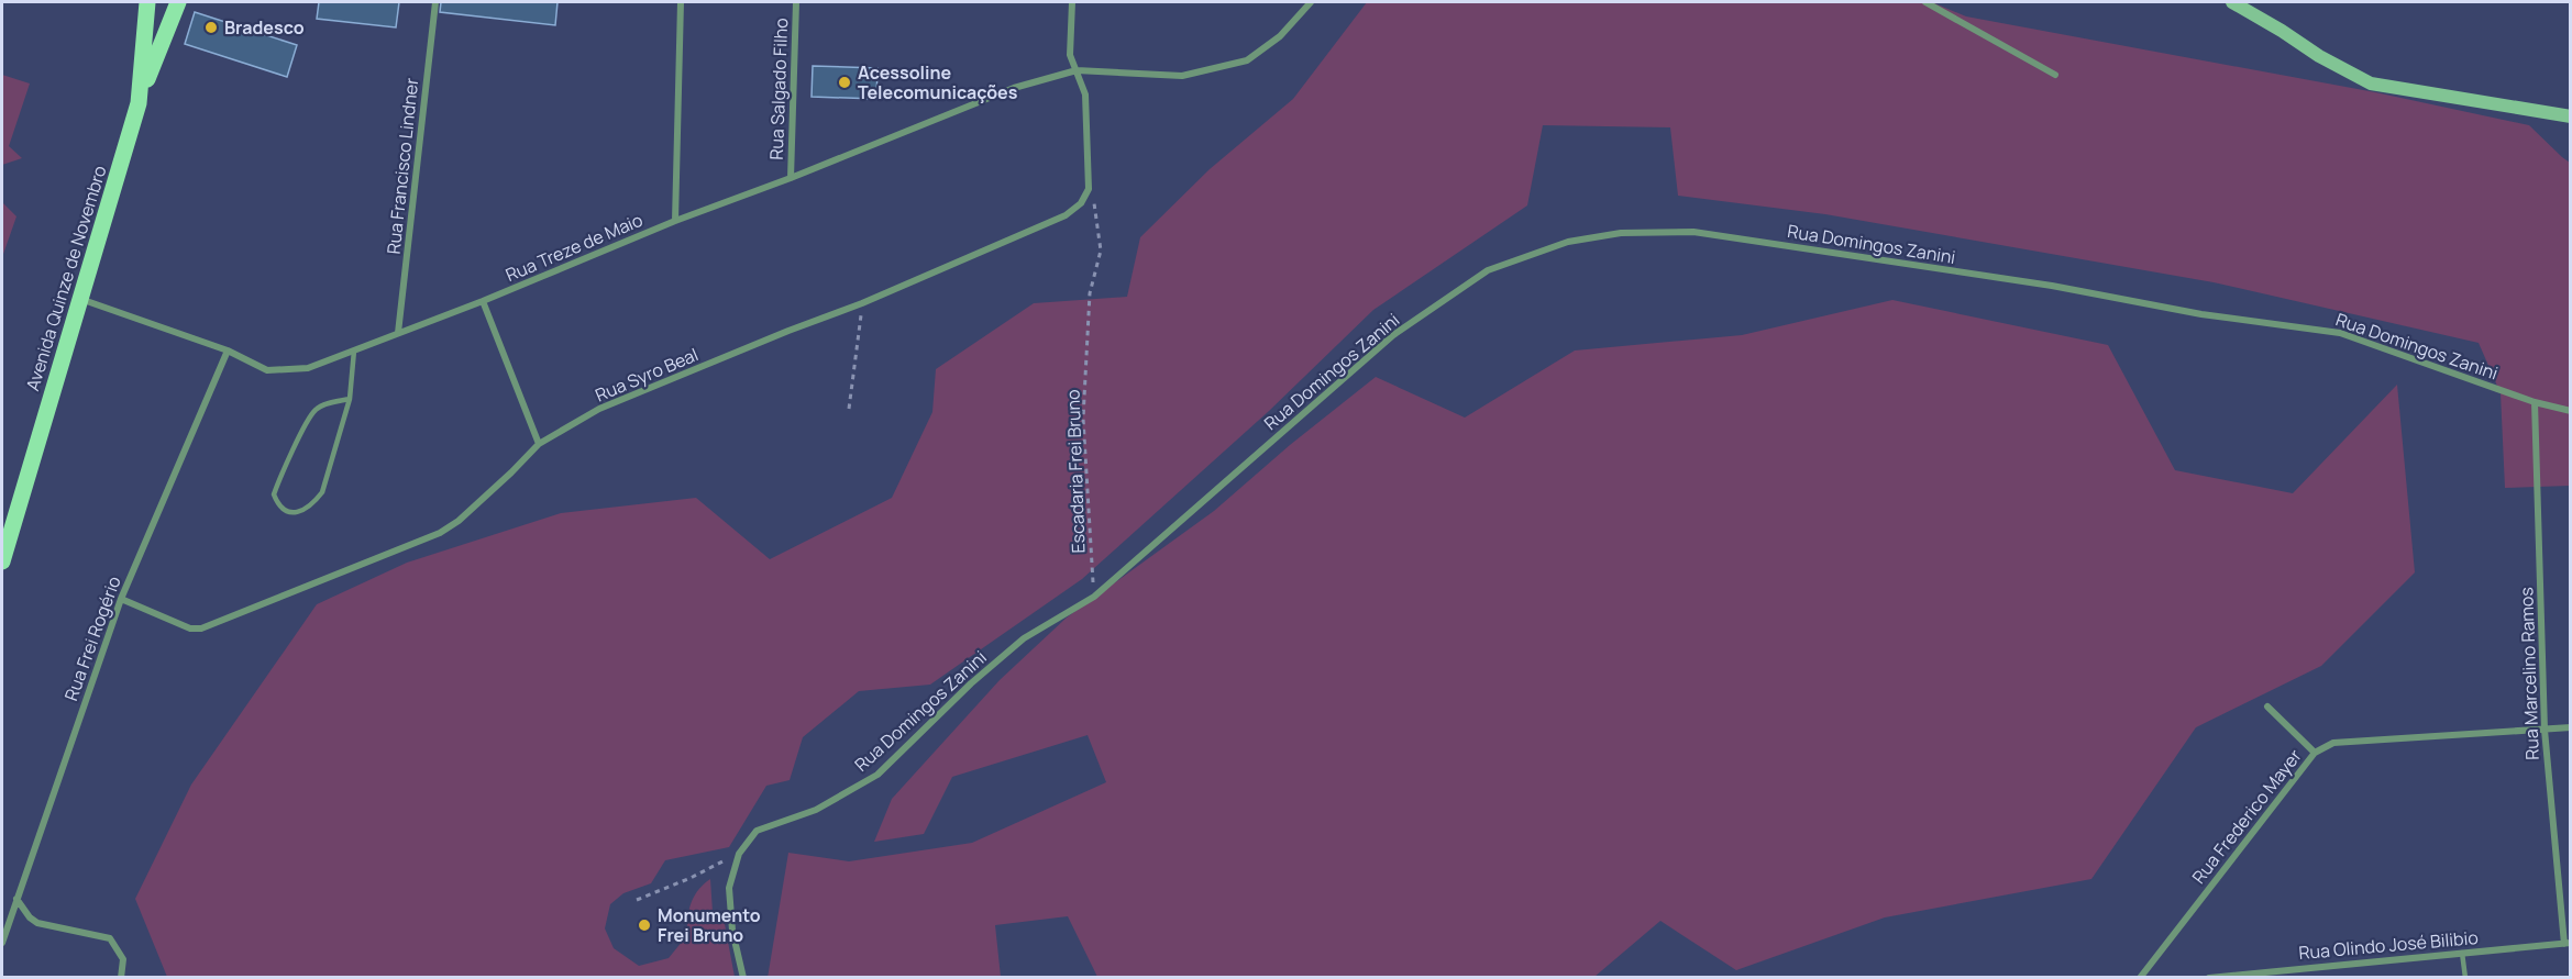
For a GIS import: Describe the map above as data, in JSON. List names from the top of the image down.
{
  "streets": {
    "main road": ["Avenida Quinze de Novembro"],
    "street": [
      "Rua Salgado Filho",
      "Rua Francisco Lindner",
      "Rua Domingos Zanini",
      "Rua Treze de Maio",
      "Rua Syro Beal",
      "Rua Frei Rogério",
      "Rua Marcelino Ramos",
      "Rua Frederico Mayer",
      "Rua Olindo José Bilibio"
    ],
    "path": ["Escadaria Frei Bruno"]
  },
  "crossings": [
    ["Rua Salgado Filho", "Rua Treze de Maio"],
    ["Rua Francisco Lindner", "Rua Treze de Maio"],
    ["Rua Domingos Zanini", "Escadaria Frei Bruno"],
    ["Rua Domingos Zanini", "Rua Marcelino Ramos"],
    ["Rua Treze de Maio", "Avenida Quinze de Novembro"],
    ["Rua Treze de Maio", "Rua Frei Rogério"],
    ["Rua Syro Beal", "Escadaria Frei Bruno"],
    ["Rua Syro Beal", "Rua Frei Rogério"],
    ["Rua Marcelino Ramos", "Rua Frederico Mayer"],
    ["Rua Marcelino Ramos", "Rua Olindo José Bilibio"]
  ],
  "places": ["Bradesco", "Acessoline Telecomunicações", "Monumento Frei Bruno"]
}
